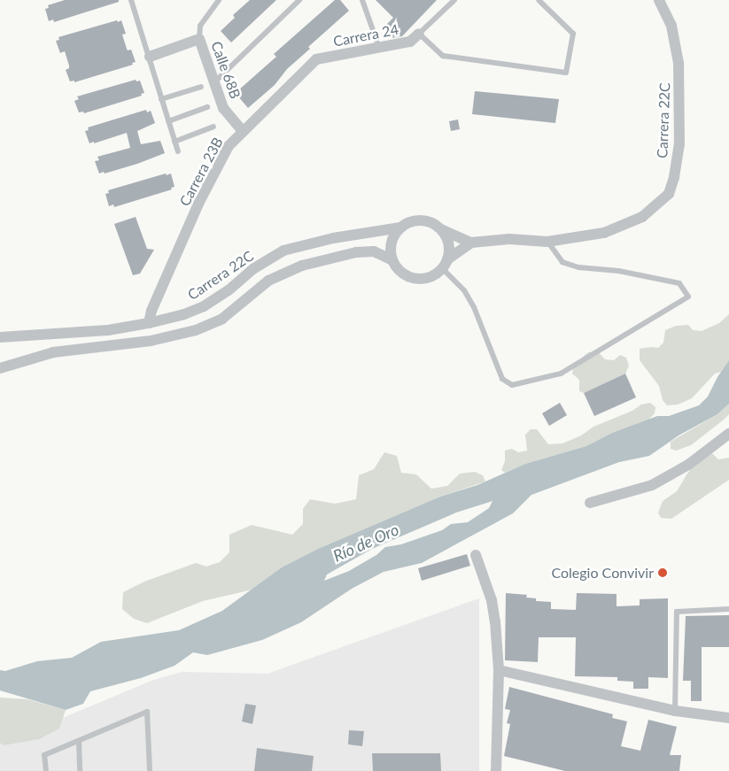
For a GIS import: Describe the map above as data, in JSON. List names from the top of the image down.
{
  "streets": {
    "street": [
      "Carrera 24",
      "Calle 68B",
      "Carrera 22C",
      "Carrera 23B"
    ]
  },
  "crossings": [
    ["Carrera 24", "Carrera 23B"],
    ["Calle 68B", "Carrera 23B"],
    ["Carrera 22C", "Carrera 23B"]
  ],
  "water": ["Río de Oro"],
  "places": ["Colegio Convivir"]
}
